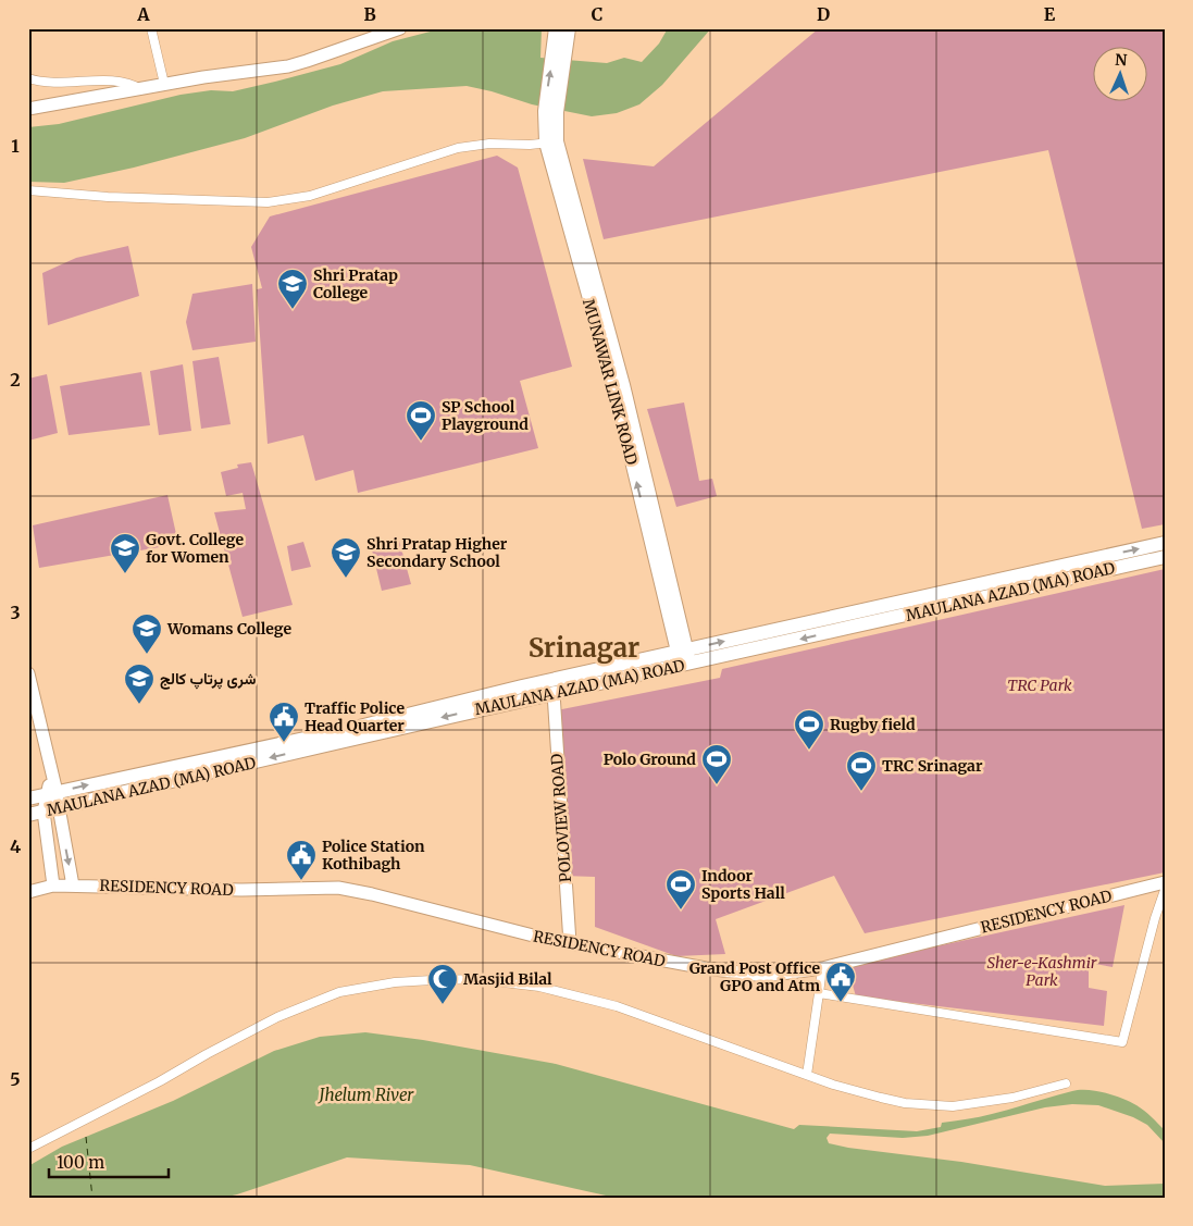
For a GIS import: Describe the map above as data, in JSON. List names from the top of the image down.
{
  "streets": {
    "main road": [
      "MUNAWAR LINK ROAD",
      "MAULANA AZAD (MA) ROAD",
      "POLOVIEW ROAD",
      "RESIDENCY ROAD"
    ]
  },
  "crossings": [
    ["MUNAWAR LINK ROAD", "MAULANA AZAD (MA) ROAD"],
    ["MAULANA AZAD (MA) ROAD", "POLOVIEW ROAD"],
    ["POLOVIEW ROAD", "RESIDENCY ROAD"]
  ],
  "districts": ["Srinagar"],
  "water": ["Jhelum River"],
  "parks": ["TRC Park", "Sher-e-Kashmir Park"],
  "places": {
    "school or university": [
      "Shri Pratap College",
      "Govt. College for Women",
      "Shri Pratap Higher Secondary School",
      "Womans College",
      "شری پرتاپ کالج"
    ],
    "sports": [
      "SP School Playground",
      "Rugby field",
      "Polo Ground",
      "TRC Srinagar",
      "Indoor Sports Hall"
    ],
    "public building": ["Traffic Police Head Quarter", "Police Station Kothibagh", "Grand Post Office GPO and Atm"],
    "mosque": ["Masjid Bilal"]
  },
  "scale_bar": "100 m",
  "north": "top",
  "grid": {
    "columns": [
      "A",
      "B",
      "C",
      "D",
      "E"
    ],
    "rows": [
      "1",
      "2",
      "3",
      "4",
      "5"
    ]
  }
}
